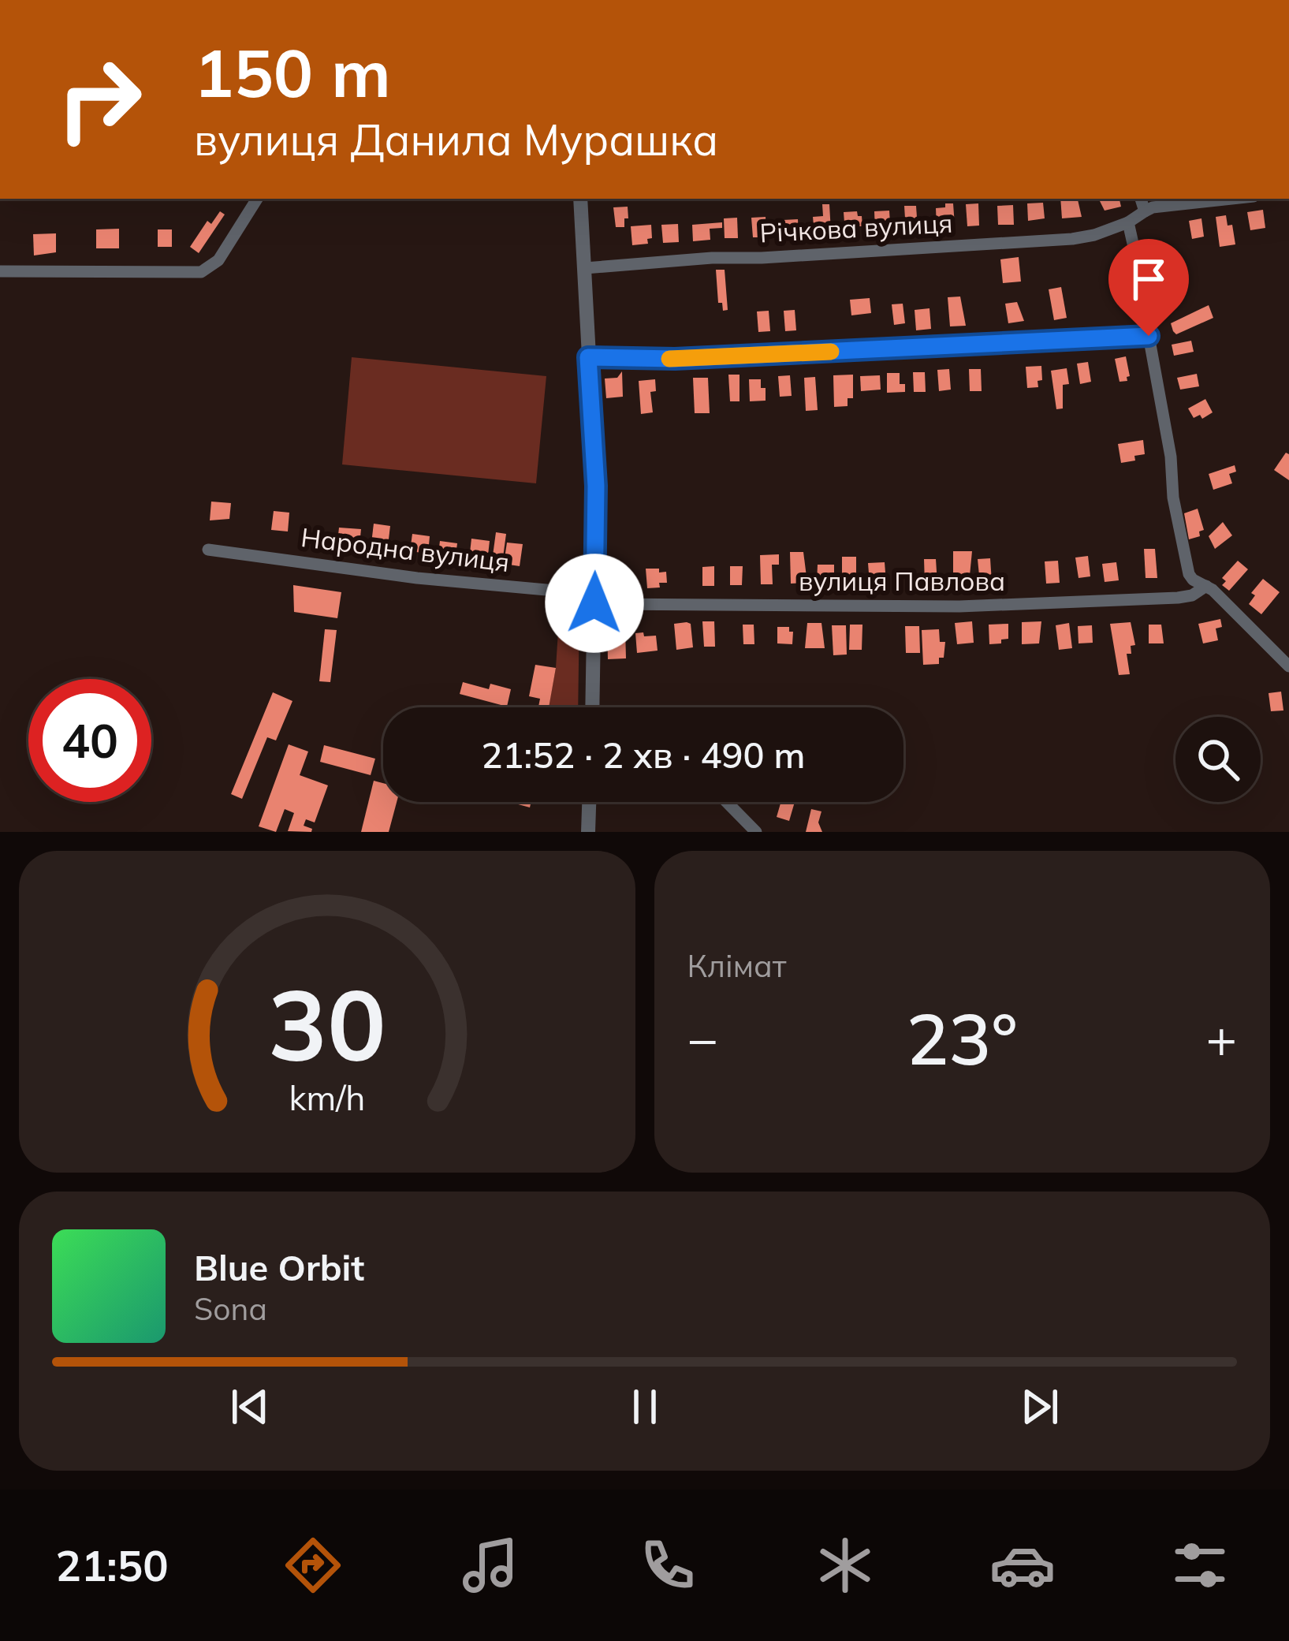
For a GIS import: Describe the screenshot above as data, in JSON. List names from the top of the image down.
{
  "streets": {
    "street": ["Річкова вулиця", "Народна вулиця", "вулиця Павлова"]
  },
  "crossings": [
    ["Народна вулиця", "вулиця Павлова"]
  ],
  "page": {
    "turn": ["150 m", "вулиця Данила Мурашка"],
    "limit": "40",
    "trip": "21:52 · 2 хв · 490 m",
    "tile": "Клімат",
    "heat": ["−", "23°", "+"],
    "song": ["Blue Orbit", "Sona"],
    "tabs": "21:50",
    "gauge": ["30", "km/h"]
  }
}
